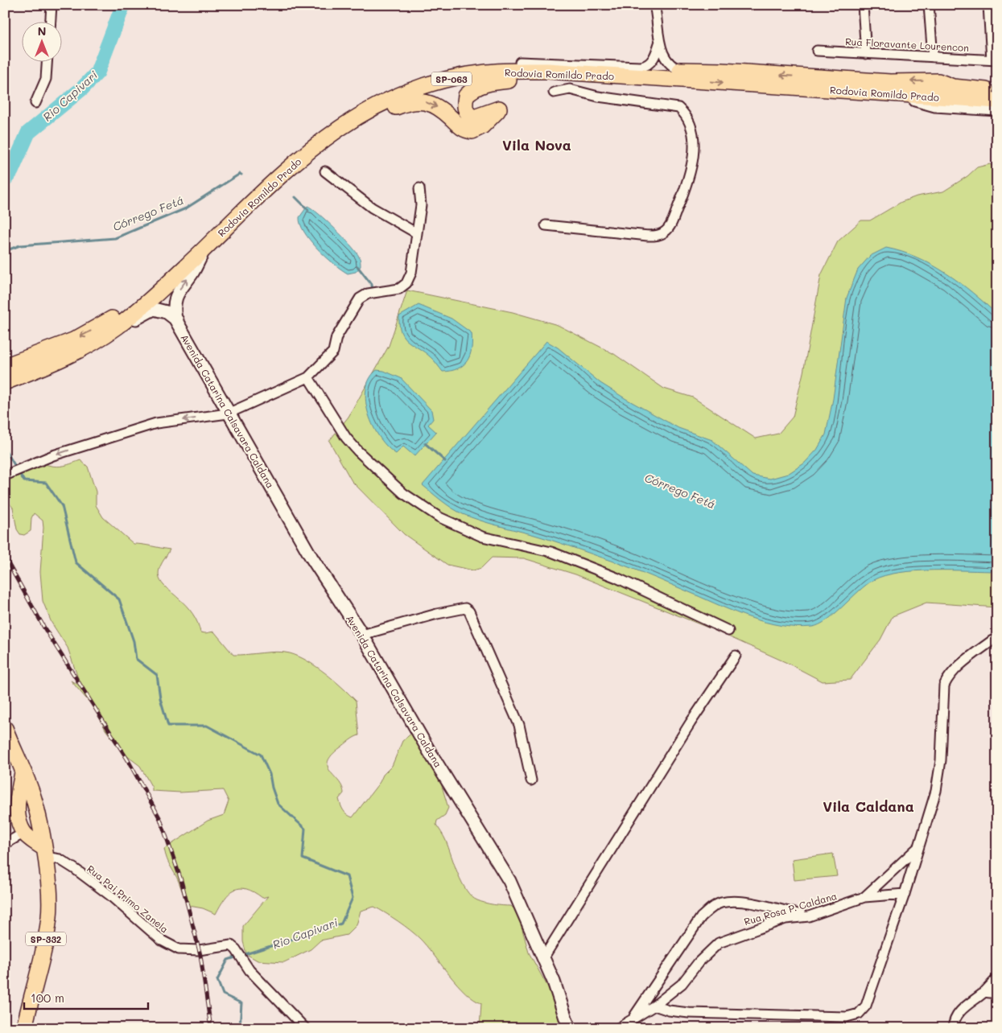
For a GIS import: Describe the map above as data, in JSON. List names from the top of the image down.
{
  "streets": {
    "main road": ["Rodovia Romildo Prado", "SP-063", "SP-332"],
    "street": [
      "Rua Floravante Lourencon",
      "Avenida Catarina Calsavara Caldana",
      "Rua Pai Primo Zanela",
      "Rua Rosa P. Caldana"
    ]
  },
  "crossings": [
    ["Rua Pai Primo Zanela", "SP-332"]
  ],
  "districts": ["Vila Nova", "Vila Caldana"],
  "water": ["Rio Capivari", "Córrego Fetá"],
  "scale_bar": "100 m",
  "north": "top"
}
